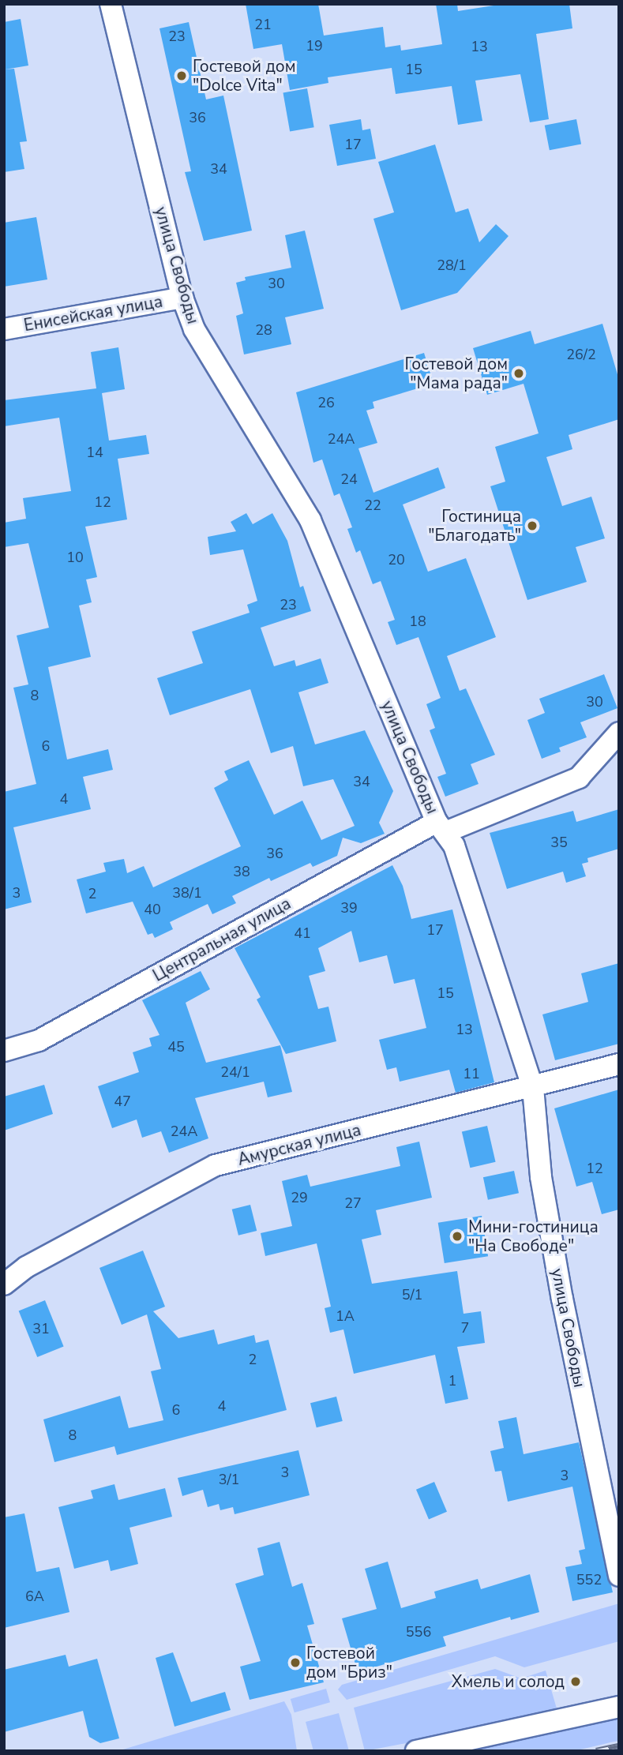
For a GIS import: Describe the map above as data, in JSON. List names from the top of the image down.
{
  "streets": {
    "street": [
      "улица Свободы",
      "Енисейская улица",
      "Центральная улица",
      "Амурская улица"
    ]
  },
  "crossings": [
    ["улица Свободы", "Енисейская улица"],
    ["улица Свободы", "Центральная улица"],
    ["улица Свободы", "Амурская улица"]
  ],
  "places": [
    "Гостевой дом \"Dolce Vita\"",
    "Гостевой дом \"Мама рада\"",
    "Гостиница \"Благодать\"",
    "Мини-гостиница \"На Свободе\"",
    "Гостевой дом \"Бриз\"",
    "Хмель и солод"
  ],
  "house_numbers": [
    "21",
    "23",
    "19",
    "13",
    "15",
    "36",
    "17",
    "34",
    "28/1",
    "30",
    "28",
    "26/2",
    "26",
    "24А",
    "14",
    "24",
    "12",
    "22",
    "10",
    "20",
    "23",
    "18",
    "8",
    "30",
    "6",
    "34",
    "4",
    "35",
    "36",
    "38",
    "3",
    "38/1",
    "2",
    "39",
    "40",
    "17",
    "41",
    "15",
    "13",
    "45",
    "24/1",
    "11",
    "47",
    "24А",
    "12",
    "29",
    "27",
    "5/1",
    "1А",
    "7",
    "31",
    "2",
    "1",
    "4",
    "6",
    "8",
    "3",
    "3",
    "3/1",
    "552",
    "6А",
    "556"
  ]
}
